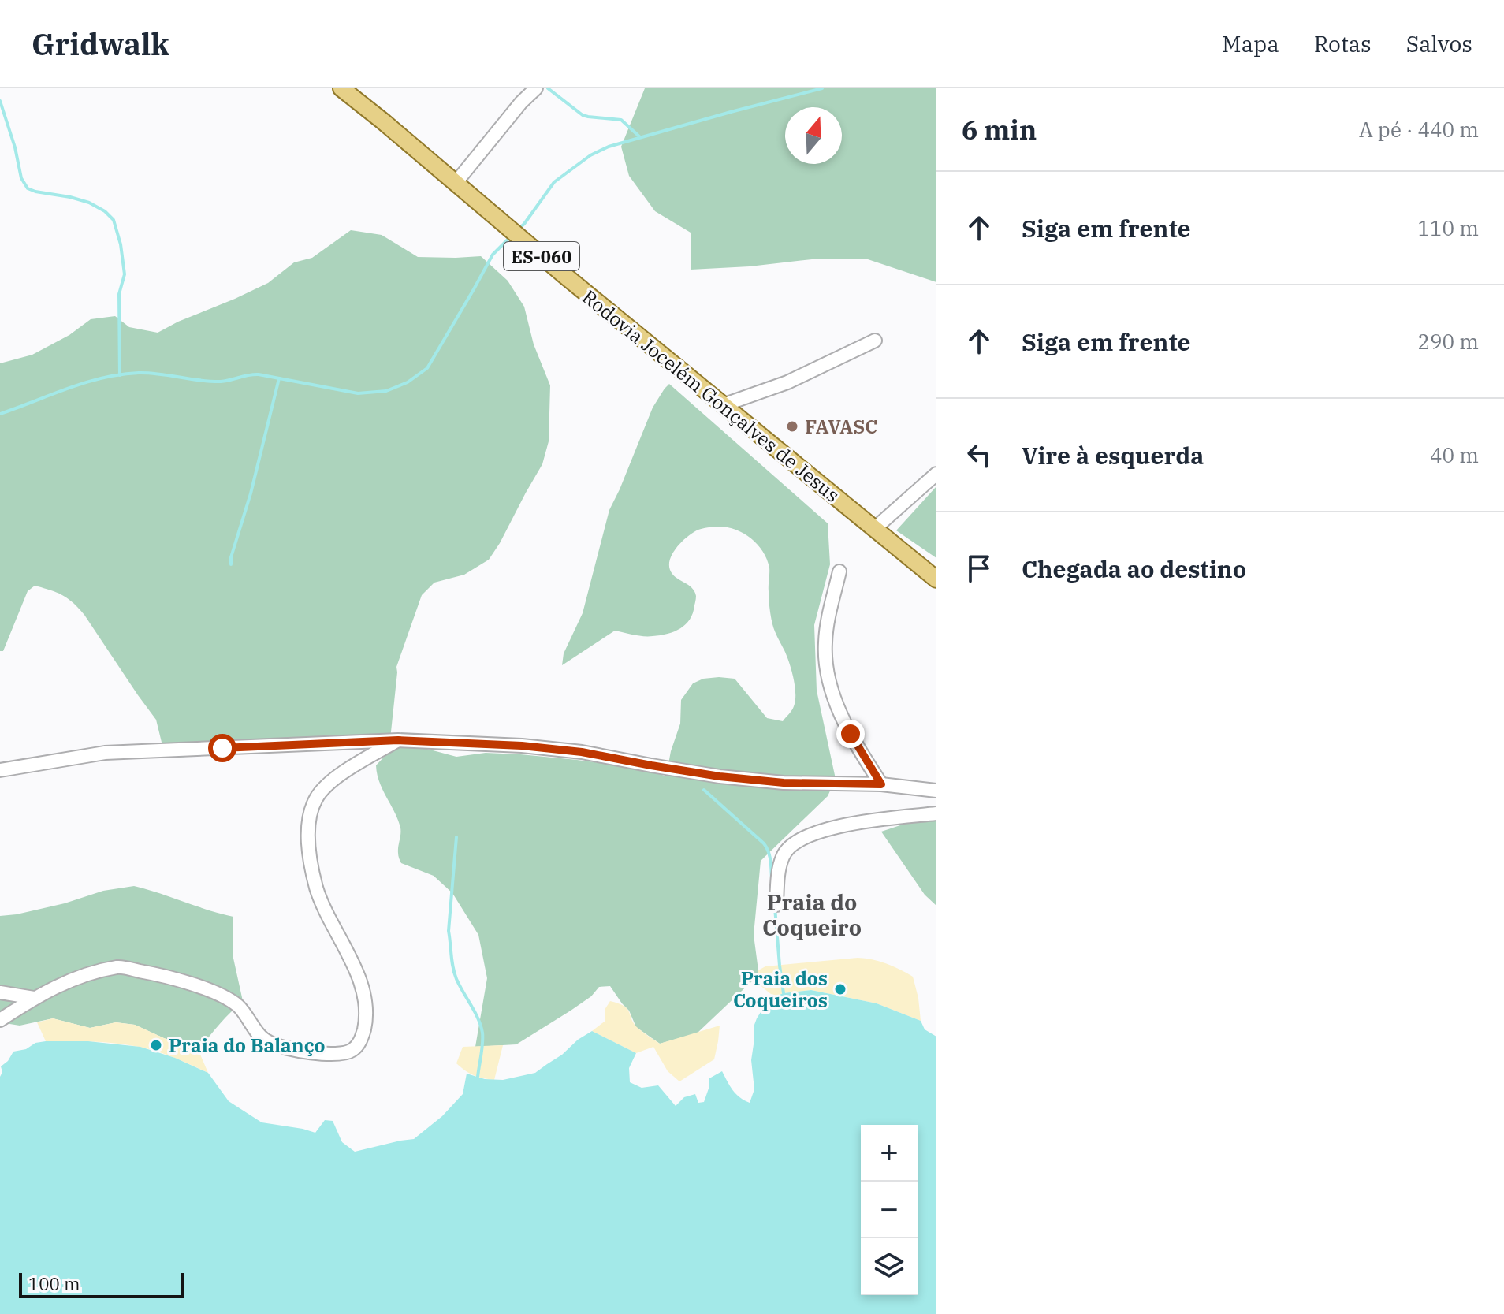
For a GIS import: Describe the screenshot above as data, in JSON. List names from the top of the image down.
{
  "streets": {
    "main road": ["ES-060", "Rodovia Jocelém Gonçalves de Jesus"]
  },
  "districts": ["Praia do Coqueiro"],
  "places": ["FAVASC", "Praia dos Coqueiros", "Praia do Balanço"],
  "scale_bar": "100 m",
  "north": "top",
  "page": {
    "header": "Gridwalk",
    "nav": ["Mapa", "Rotas", "Salvos"],
    "heading": ["6 min", "A pé · 440 m"],
    "list": [
      ["Siga em frente", "110 m"],
      ["Siga em frente", "290 m"],
      ["Vire à esquerda", "40 m"],
      "Chegada ao destino"
    ],
    "map_buttons": ["+", "−"],
    "scale": "100 m"
  }
}
